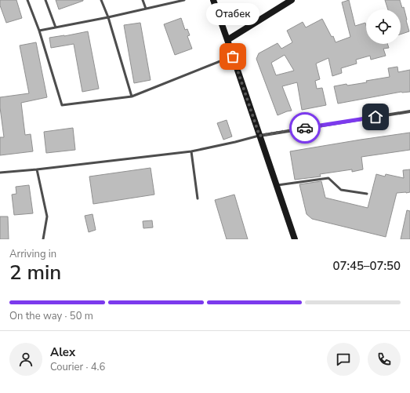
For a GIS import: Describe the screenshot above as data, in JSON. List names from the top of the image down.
{
  "places": ["Отабек"],
  "page": {
    "bubble": "Отабек",
    "heading": ["2 min", "Arriving in", "07:45–07:50"],
    "panel": ["Alex", "Courier · 4.6"],
    "bar": "On the way · 50 m"
  }
}
